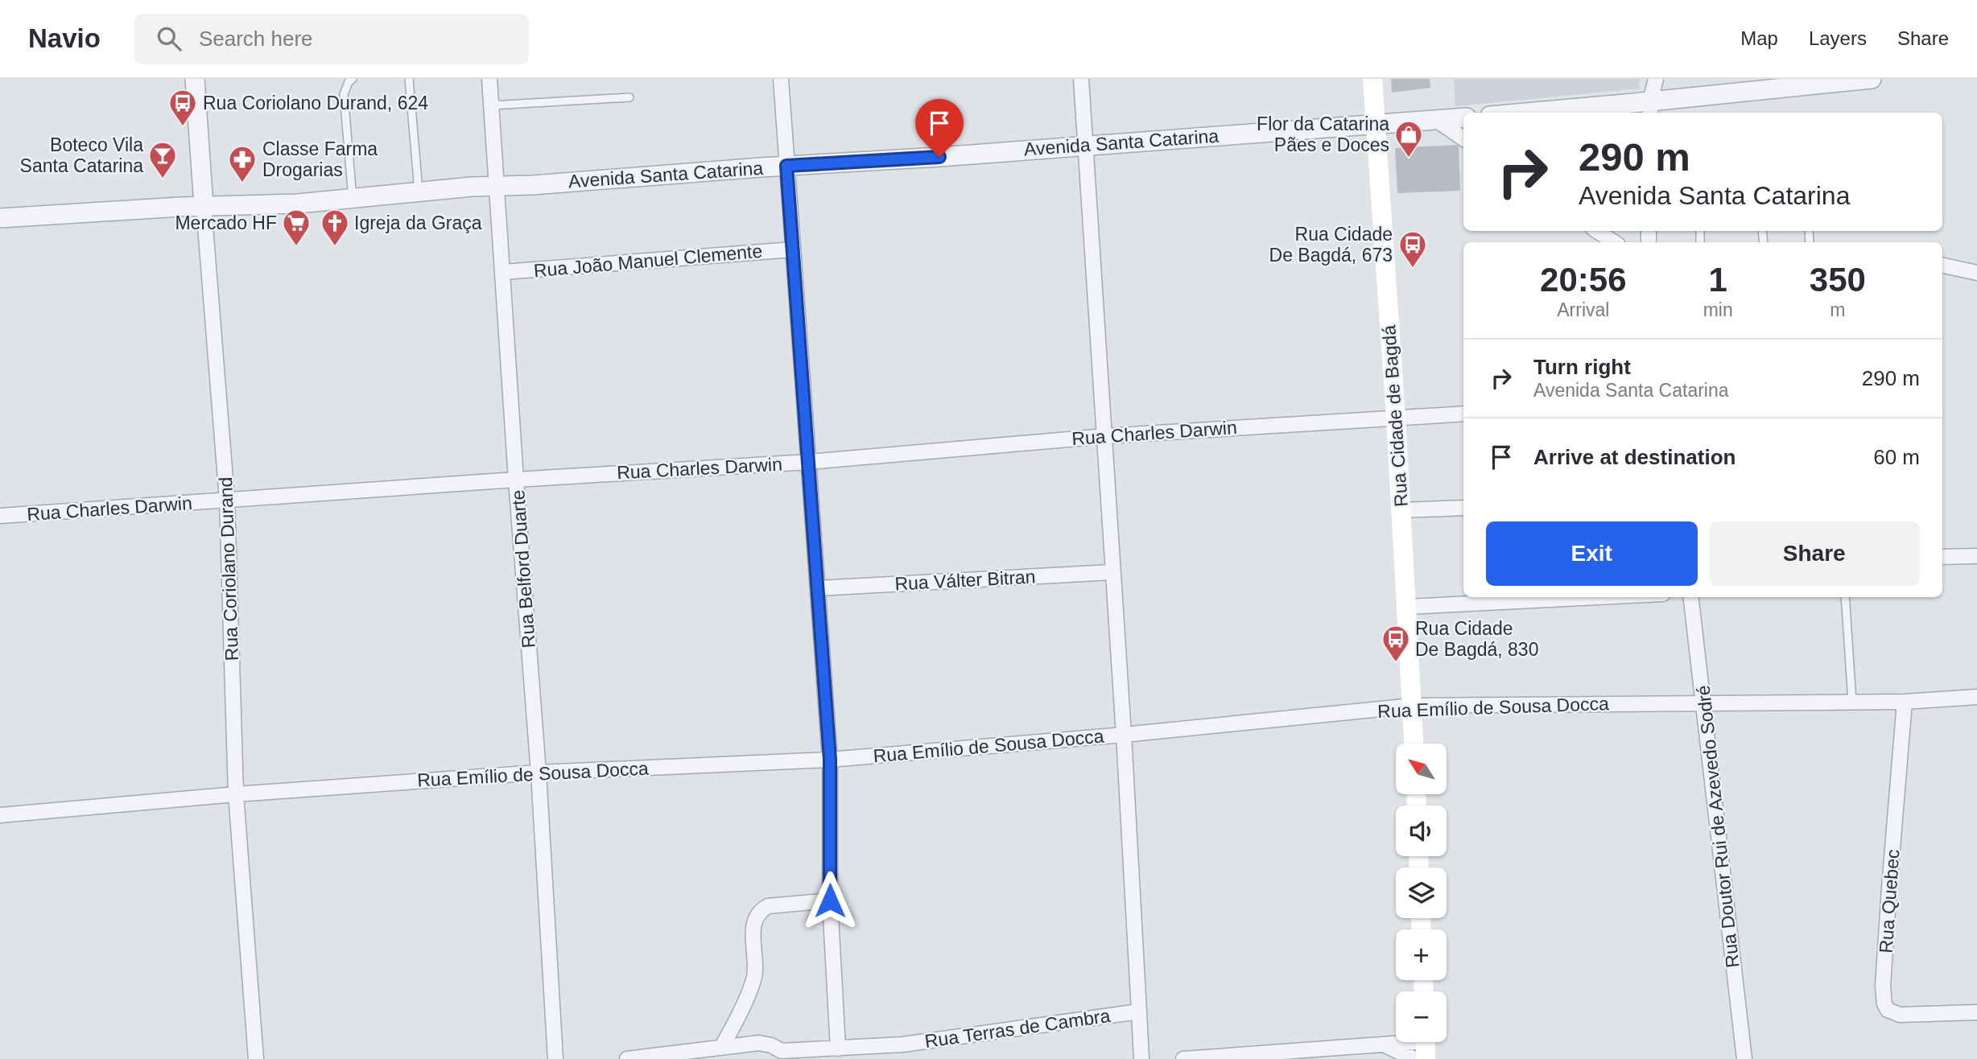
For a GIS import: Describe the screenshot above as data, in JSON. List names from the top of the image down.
{
  "streets": {
    "main road": ["Rua Cidade de Bagdá"],
    "street": [
      "Avenida Santa Catarina",
      "Rua João Manuel Clemente",
      "Rua Charles Darwin",
      "Rua Coriolano Durand",
      "Rua Belford Duarte",
      "Rua Válter Bitran",
      "Rua Emílio de Sousa Docca",
      "Rua Doutor Rui de Azevedo Sodré",
      "Rua Quebec",
      "Rua Terras de Cambra"
    ]
  },
  "crossings": [
    ["Avenida Santa Catarina", "Rua Cidade de Bagdá"],
    ["Avenida Santa Catarina", "Rua Coriolano Durand"],
    ["Avenida Santa Catarina", "Rua Belford Duarte"],
    ["Rua João Manuel Clemente", "Rua Belford Duarte"],
    ["Rua Cidade de Bagdá", "Rua Charles Darwin"],
    ["Rua Cidade de Bagdá", "Rua Emílio de Sousa Docca"],
    ["Rua Charles Darwin", "Rua Coriolano Durand"],
    ["Rua Charles Darwin", "Rua Belford Duarte"],
    ["Rua Coriolano Durand", "Rua Emílio de Sousa Docca"],
    ["Rua Belford Duarte", "Rua Emílio de Sousa Docca"],
    ["Rua Emílio de Sousa Docca", "Rua Doutor Rui de Azevedo Sodré"],
    ["Rua Emílio de Sousa Docca", "Rua Quebec"]
  ],
  "places": {
    "bus stop": ["Rua Coriolano Durand, 624", "Rua Cidade De Bagdá, 673", "Rua Cidade De Bagdá, 830"],
    "shop": ["Flor da Catarina Pães e Doces"],
    "bar": ["Boteco Vila Santa Catarina"],
    "pharmacy": ["Classe Farma Drogarias"],
    "supermarket": ["Mercado HF"],
    "church": ["Igreja da Graça"]
  },
  "north": "top left",
  "page": {
    "header": "Navio",
    "search": "Search here",
    "nav": ["Map", "Layers", "Share"],
    "turn": ["290 m", "Avenida Santa Catarina"],
    "eta": [
      "20:56",
      "Arrival",
      "1",
      "min",
      "350",
      "m"
    ],
    "list": [
      {
        "name": "Turn right",
        "note": "Avenida Santa Catarina",
        "value": "290 m"
      },
      {
        "name": "Arrive at destination",
        "value": "60 m"
      }
    ],
    "buttons": ["Exit", "Share"],
    "map_buttons": ["+", "−"]
  }
}
